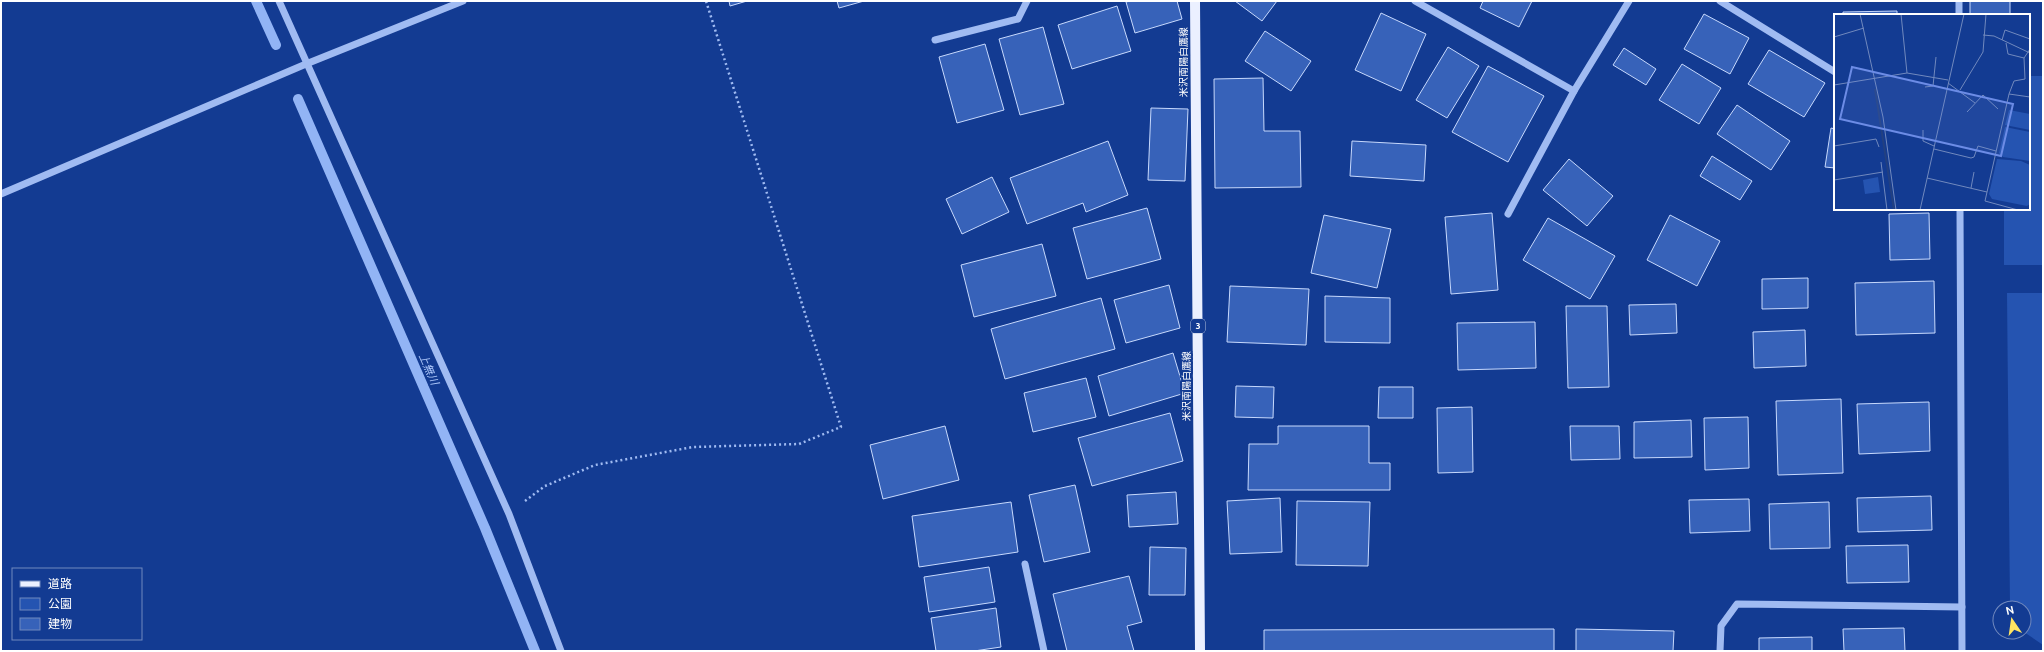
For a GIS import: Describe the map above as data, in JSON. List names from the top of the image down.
{
  "streets": {
    "main road": ["米沢南陽白鷹線", "3"]
  },
  "water": ["上無川"],
  "legend": ["道路", "公園", "建物"],
  "north": "top"
}
